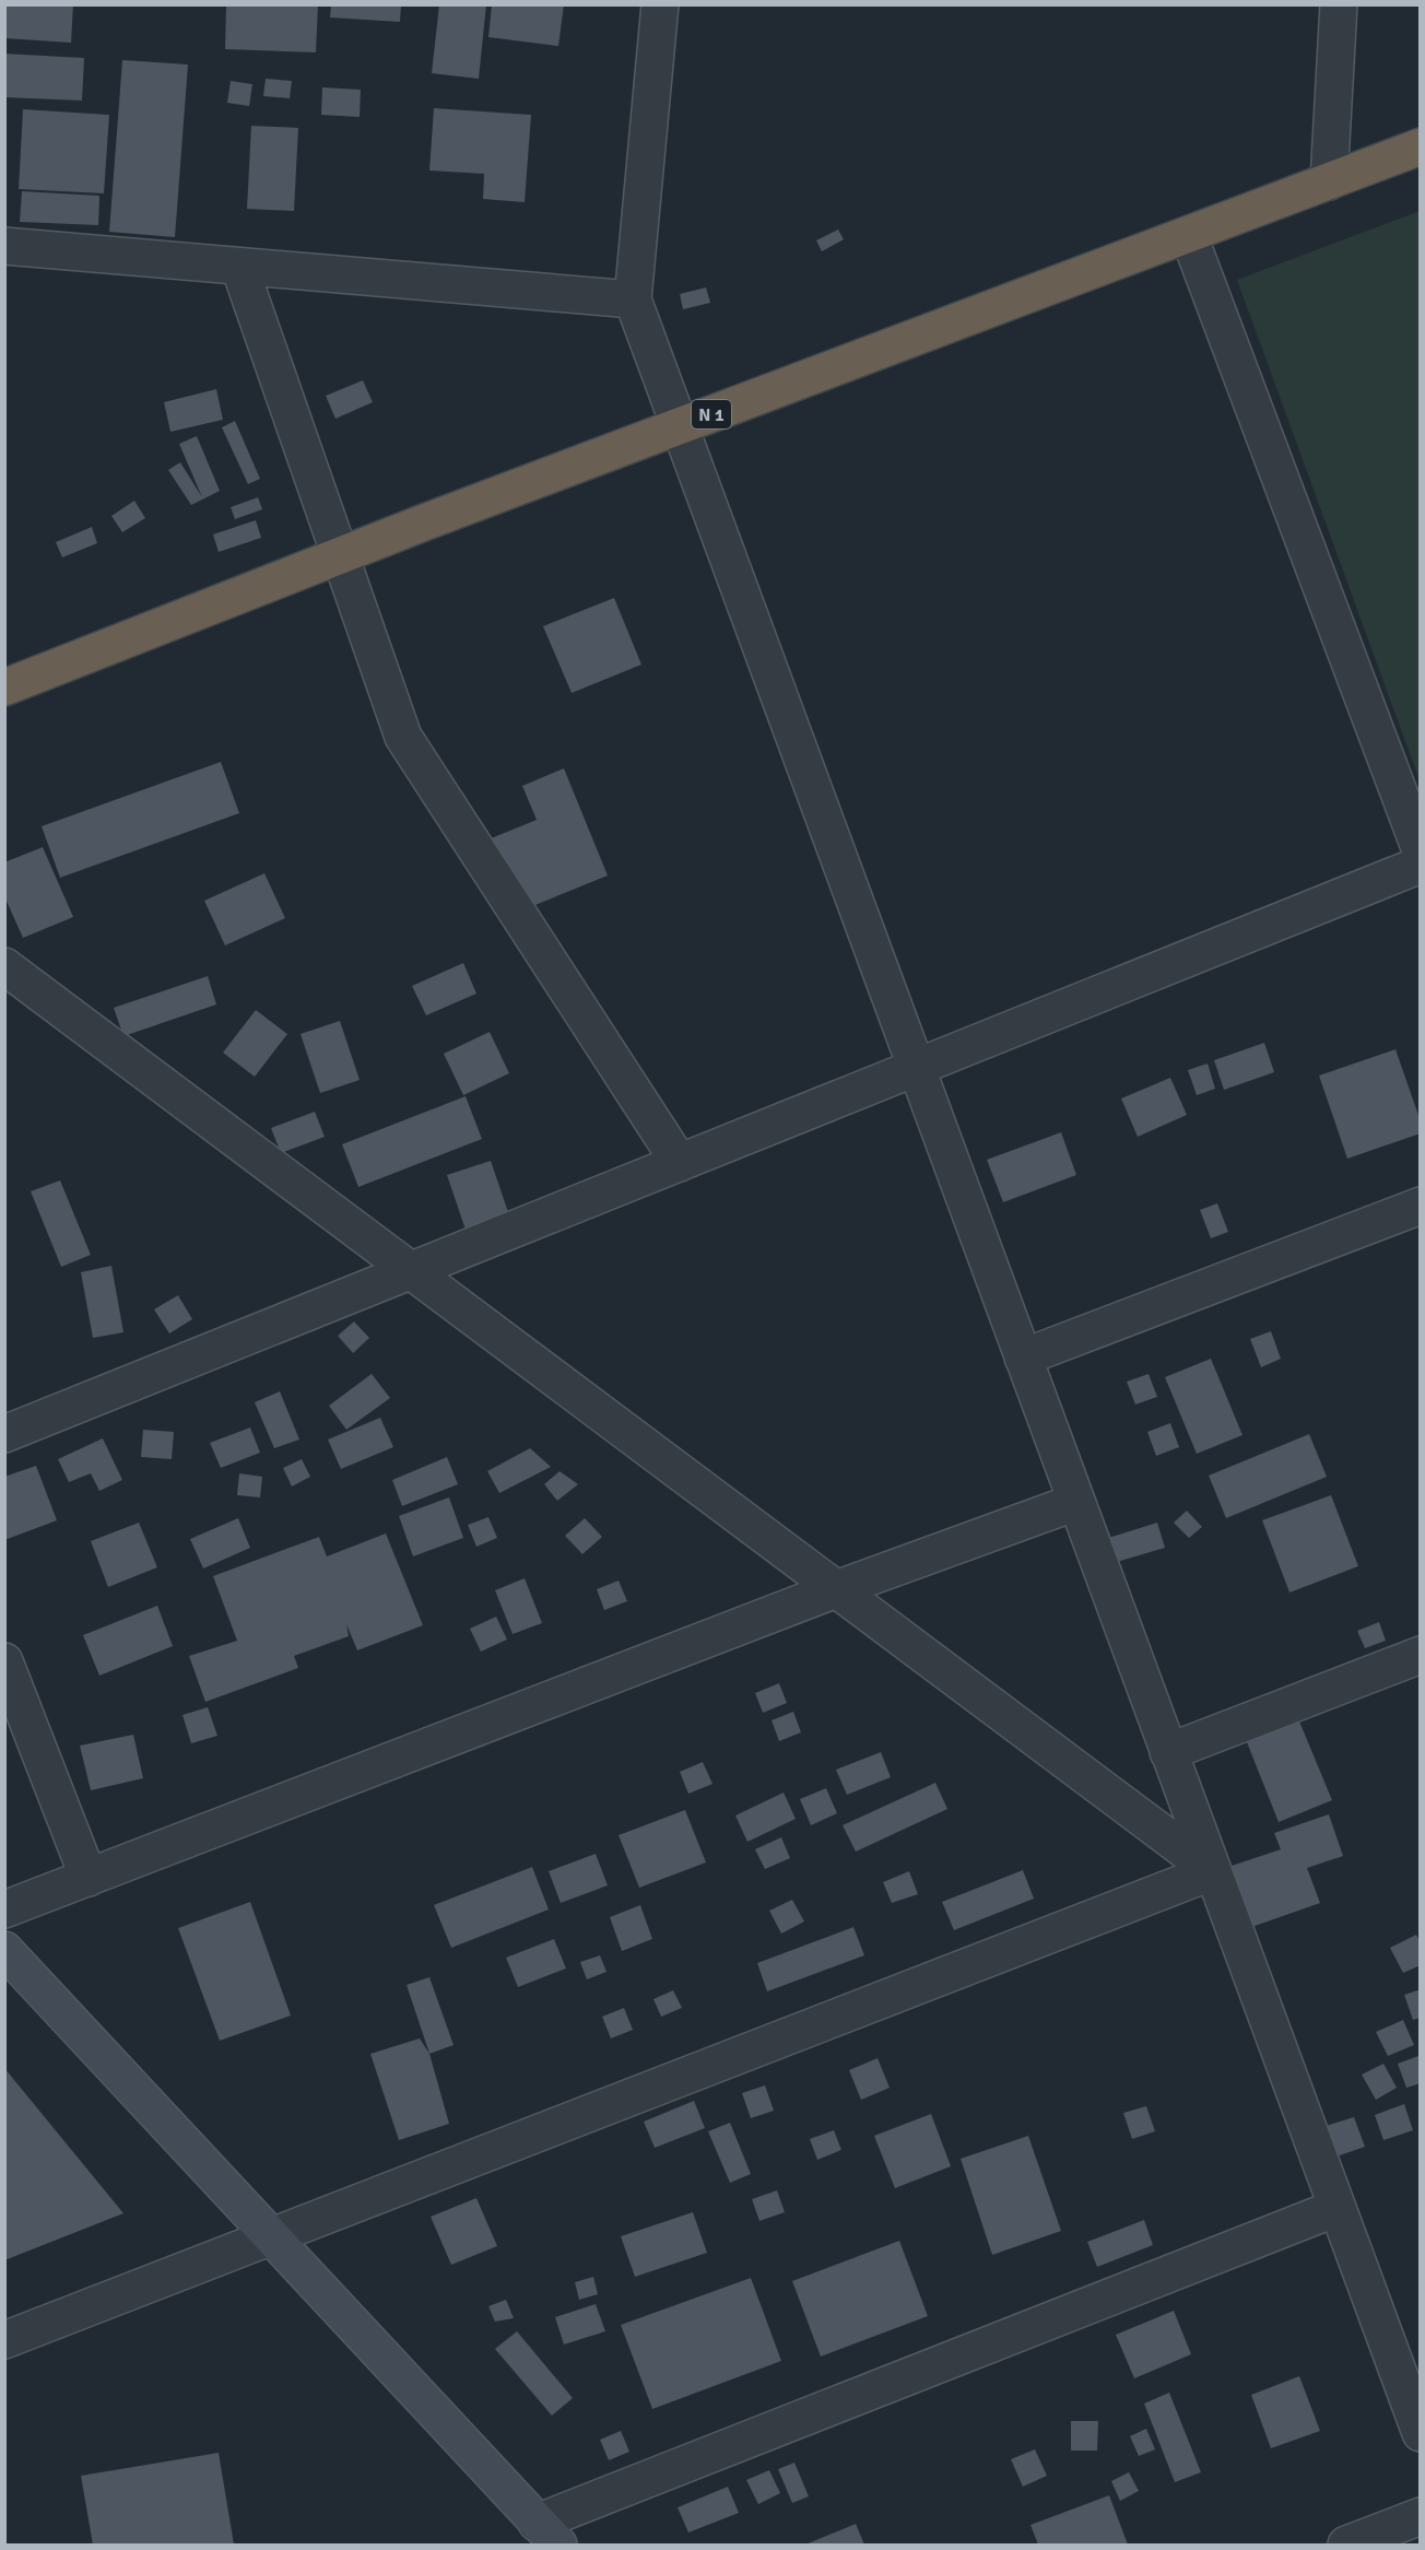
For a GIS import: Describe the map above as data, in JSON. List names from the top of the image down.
{
  "streets": {
    "highway": ["N 1"]
  }
}
